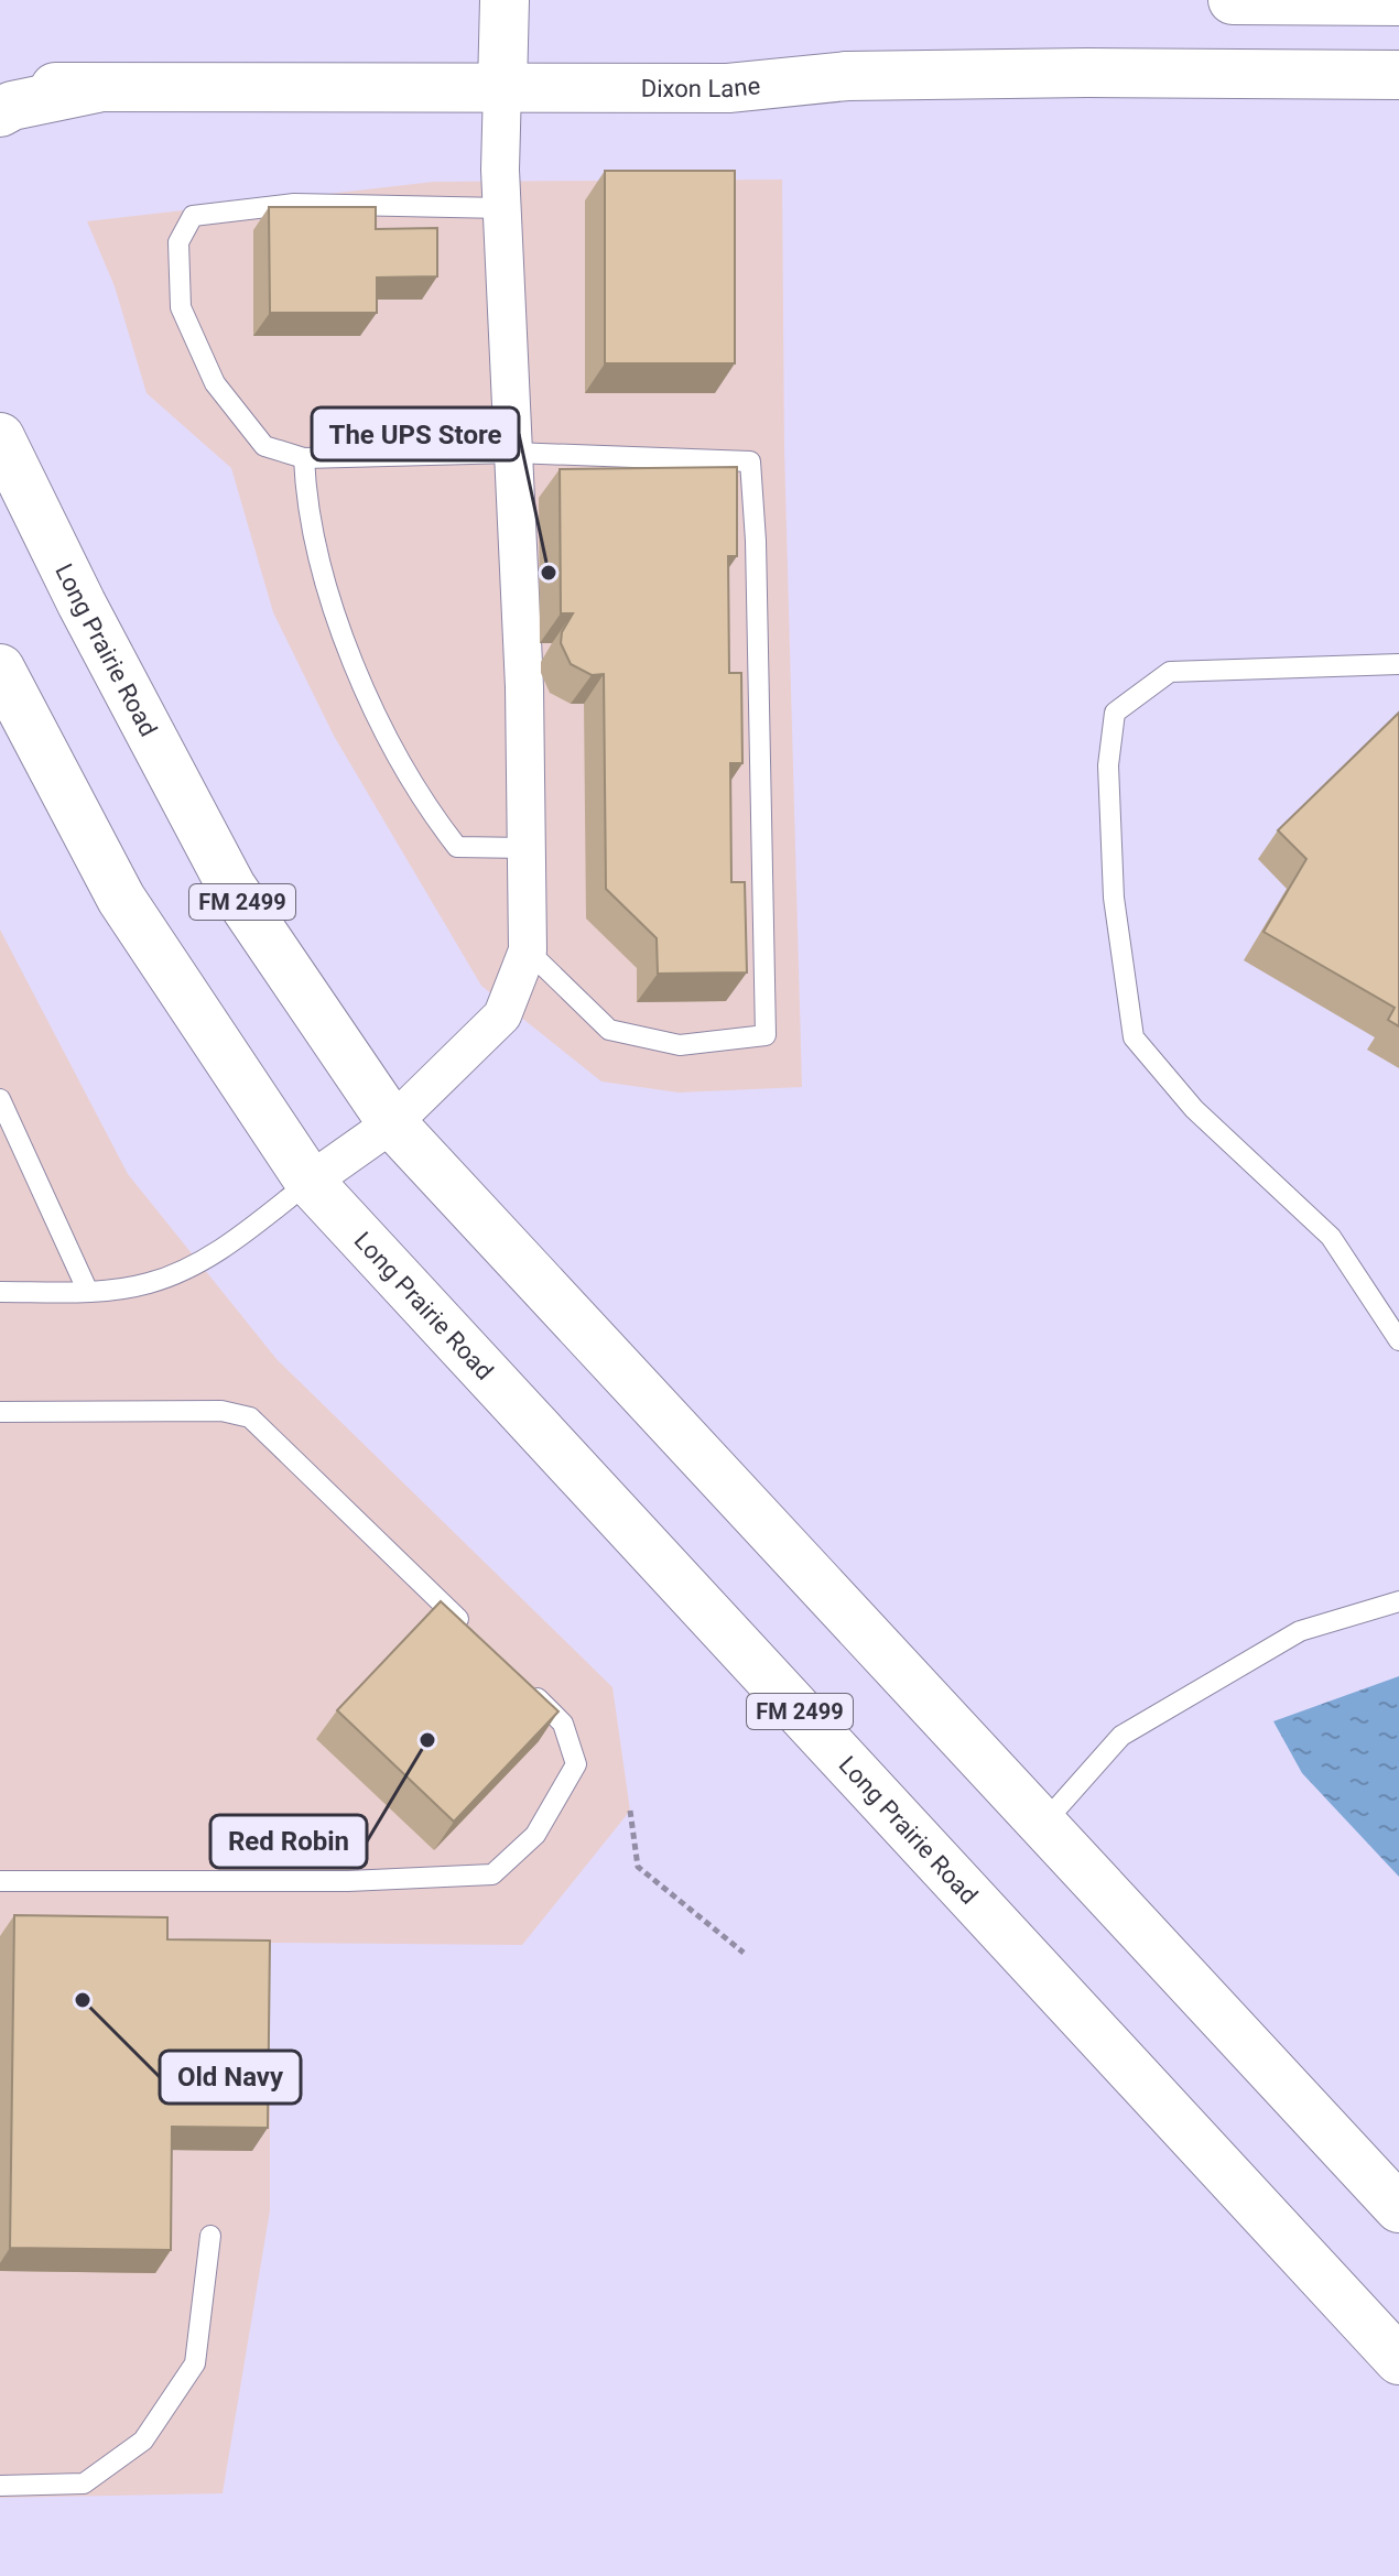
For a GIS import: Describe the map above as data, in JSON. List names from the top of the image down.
{
  "streets": {
    "main road": ["Dixon Lane", "Long Prairie Road", "FM 2499"]
  },
  "places": ["The UPS Store", "Red Robin", "Old Navy"]
}
